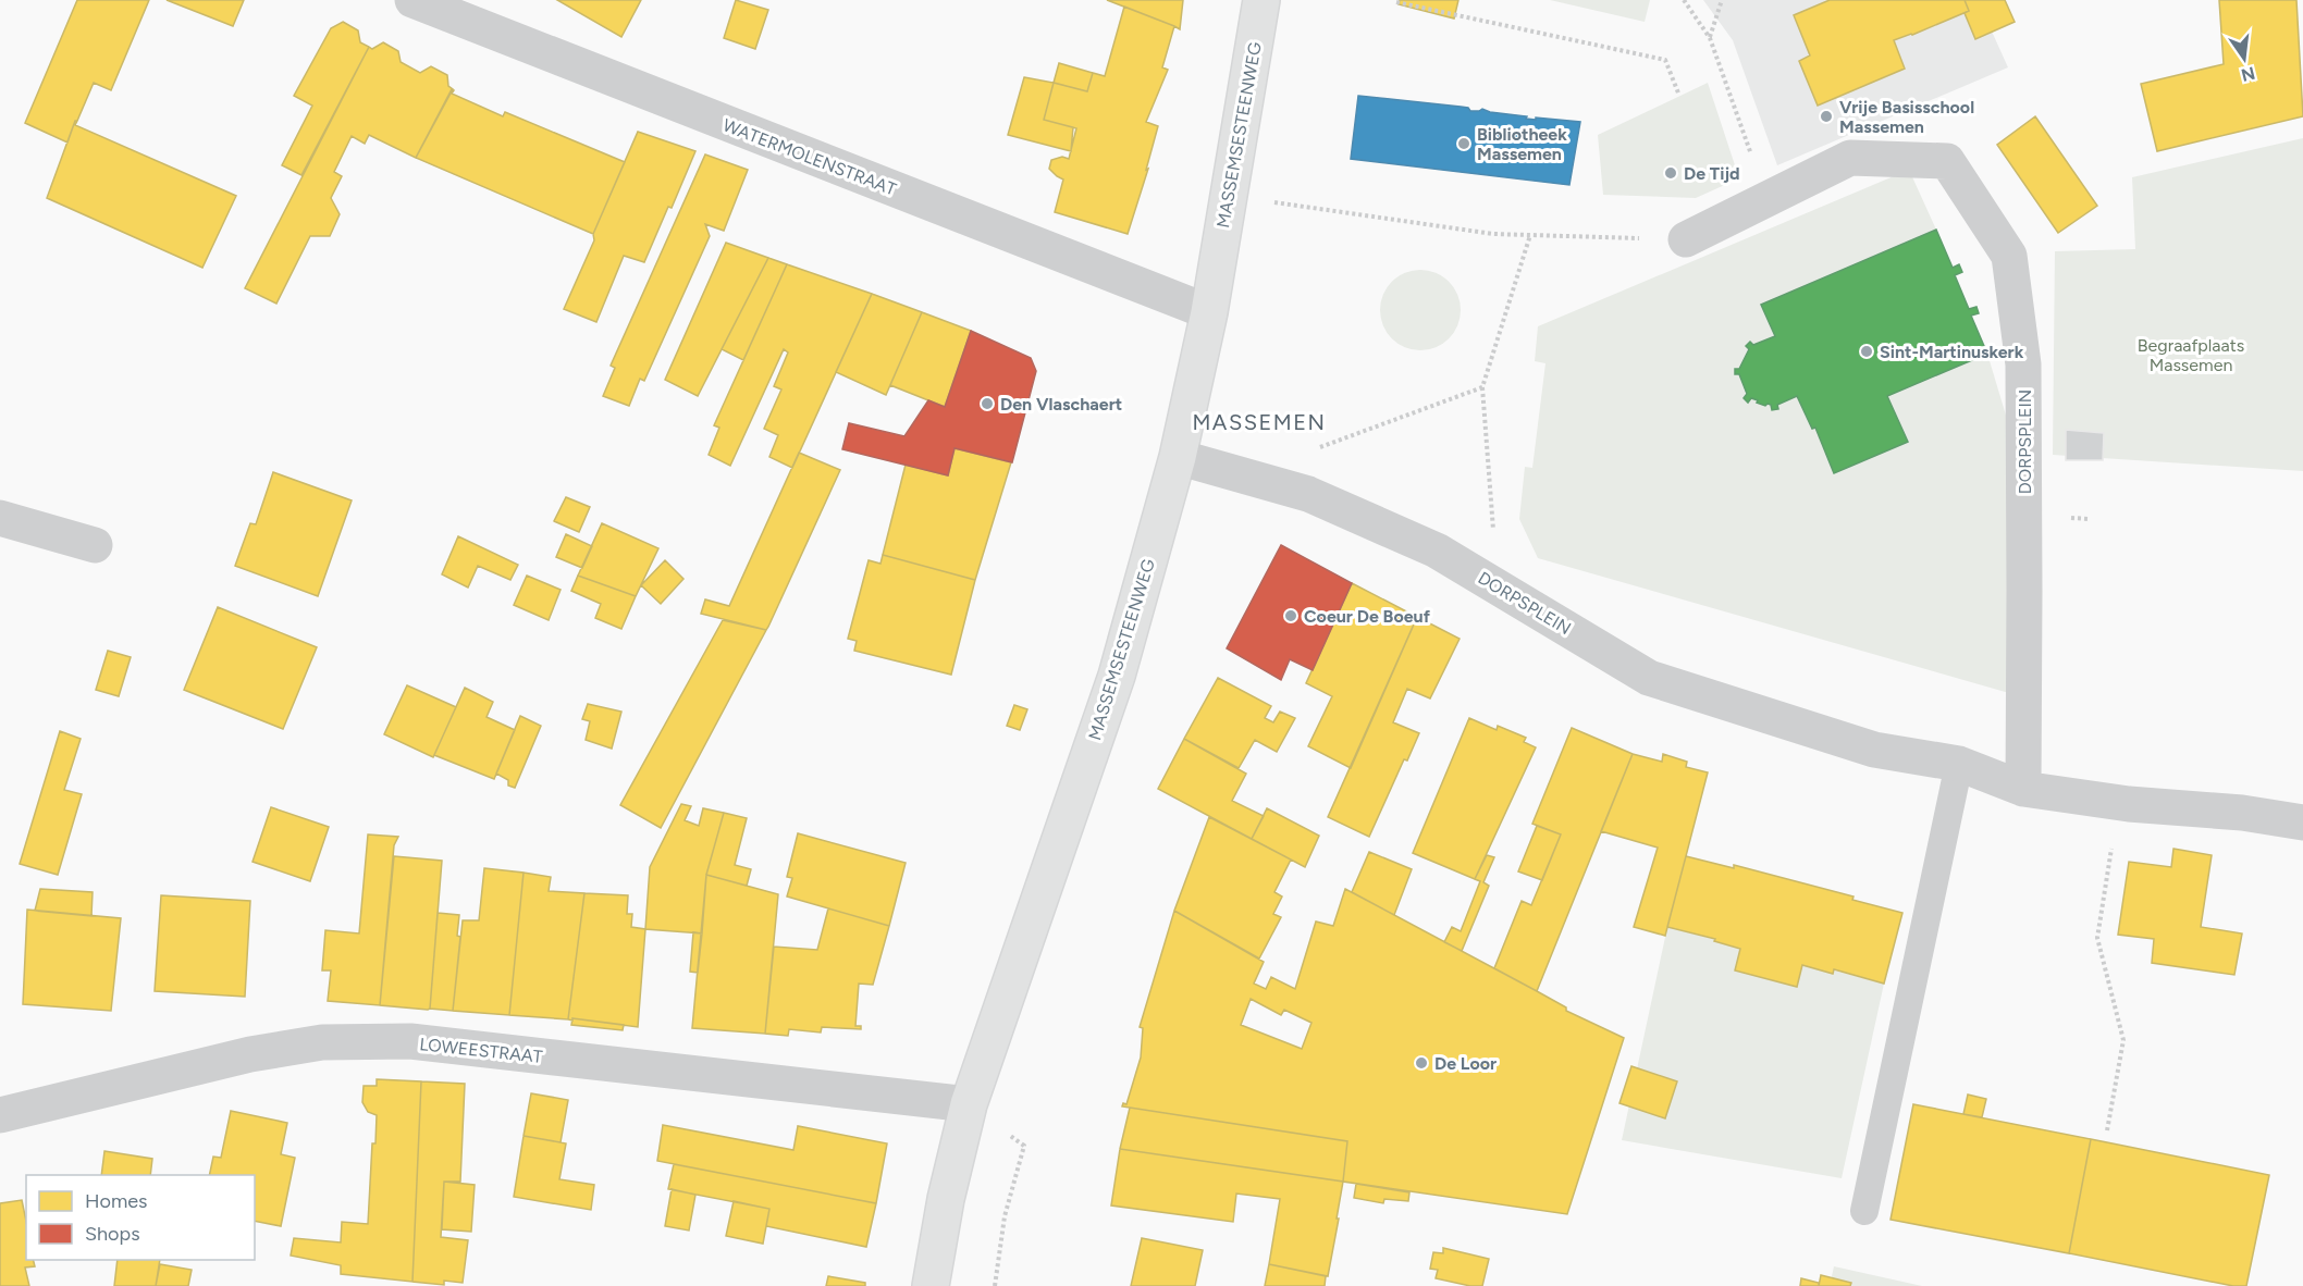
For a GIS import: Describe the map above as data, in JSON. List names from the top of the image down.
{
  "streets": {
    "main road": ["MASSEMSESTEENWEG"],
    "street": ["WATERMOLENSTRAAT", "DORPSPLEIN", "LOWEESTRAAT"]
  },
  "crossings": [
    ["MASSEMSESTEENWEG", "WATERMOLENSTRAAT"],
    ["MASSEMSESTEENWEG", "DORPSPLEIN"],
    ["MASSEMSESTEENWEG", "LOWEESTRAAT"]
  ],
  "districts": ["MASSEMEN"],
  "parks": ["Begraafplaats Massemen"],
  "places": [
    "Vrije Basisschool Massemen",
    "Bibliotheek Massemen",
    "De Tijd",
    "Sint-Martinuskerk",
    "Den Vlaschaert",
    "Coeur De Boeuf",
    "De Loor"
  ],
  "legend": ["Homes", "Shops"],
  "north": "bottom"
}
